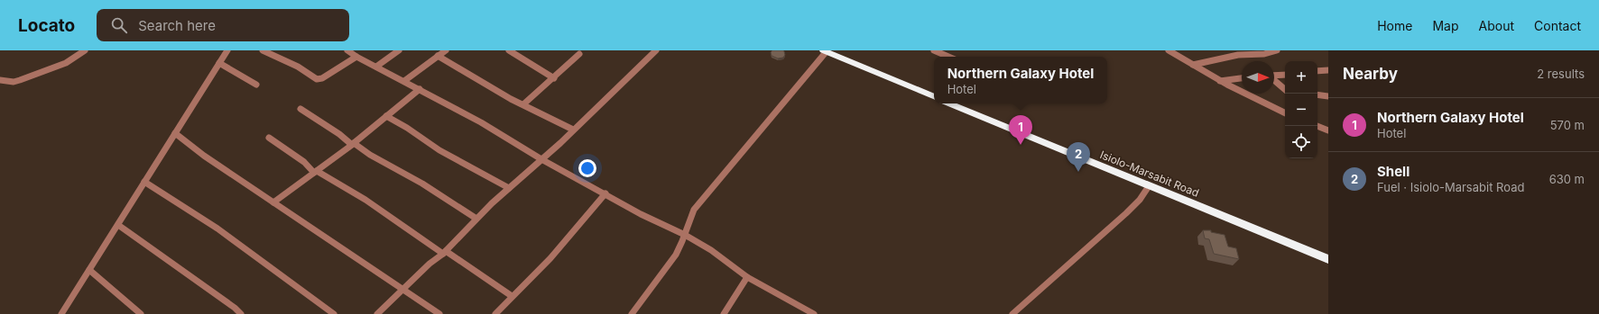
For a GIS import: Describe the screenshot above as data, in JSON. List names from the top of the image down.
{
  "streets": {
    "highway": ["Isiolo-Marsabit Road"]
  },
  "north": "right",
  "page": {
    "header": "Locato",
    "search": "Search here",
    "nav": [
      "Home",
      "Map",
      "About",
      "Contact"
    ],
    "heading": ["Nearby", "2 results"],
    "popup": ["Northern Galaxy Hotel", "Hotel"],
    "map_buttons": ["+", "−"],
    "list": [
      {
        "mark": "1",
        "name": "Northern Galaxy Hotel",
        "note": "Hotel",
        "value": "570 m"
      },
      {
        "mark": "2",
        "name": "Shell",
        "note": "Fuel · Isiolo-Marsabit Road",
        "value": "630 m"
      }
    ],
    "pins": ["1", "2"]
  }
}
